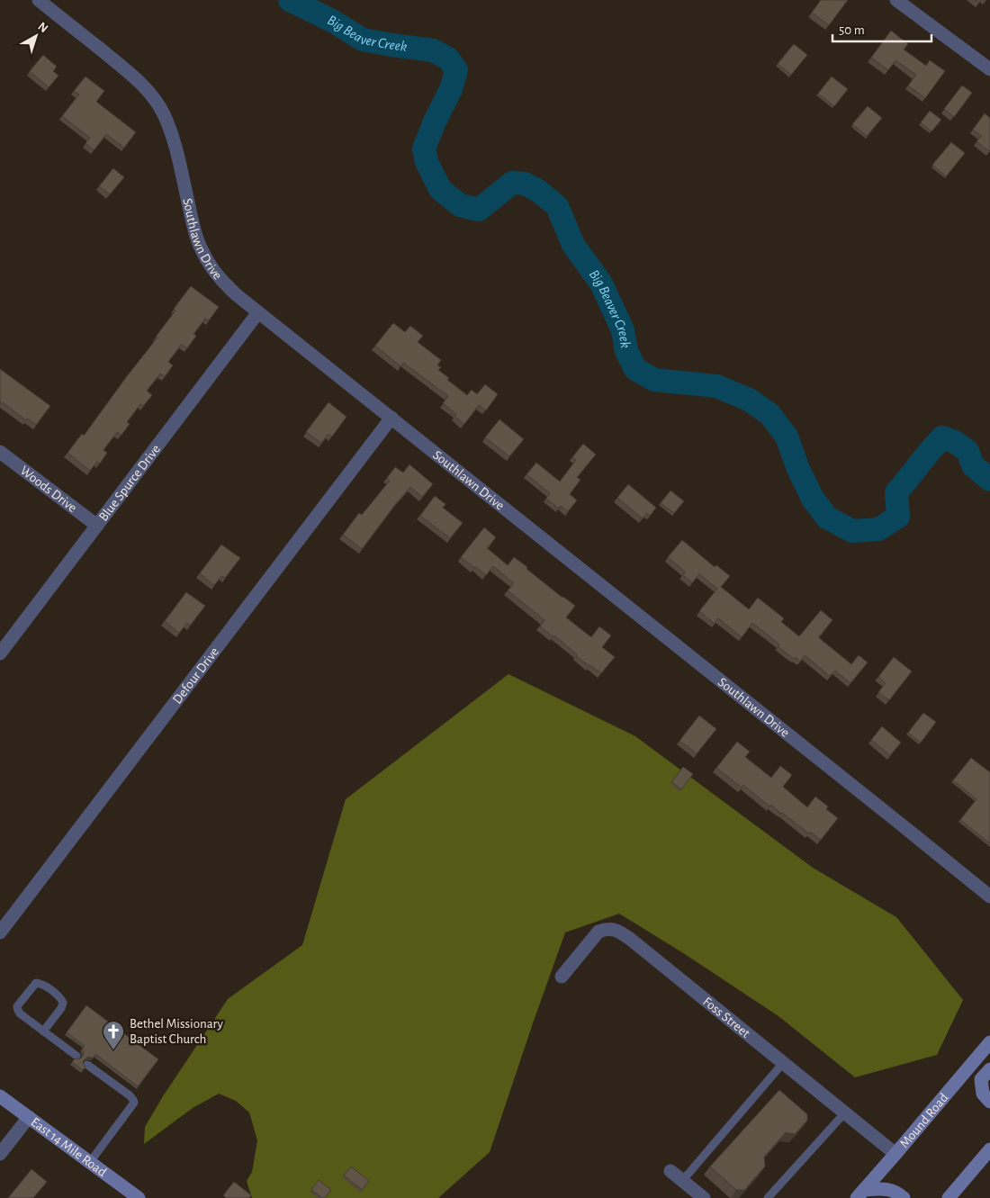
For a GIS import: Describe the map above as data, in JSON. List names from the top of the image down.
{
  "streets": {
    "main road": ["Mound Road", "East 14 Mile Road"],
    "street": [
      "Southlawn Drive",
      "Blue Spurce Drive",
      "Woods Drive",
      "Defour Drive",
      "Foss Street"
    ]
  },
  "crossings": [
    ["Southlawn Drive", "Blue Spurce Drive"],
    ["Southlawn Drive", "Defour Drive"],
    ["Blue Spurce Drive", "Woods Drive"],
    ["Foss Street", "Mound Road"]
  ],
  "water": ["Big Beaver Creek"],
  "places": {
    "church": ["Bethel Missionary Baptist Church"]
  },
  "scale_bar": "50 m",
  "north": "top right"
}
